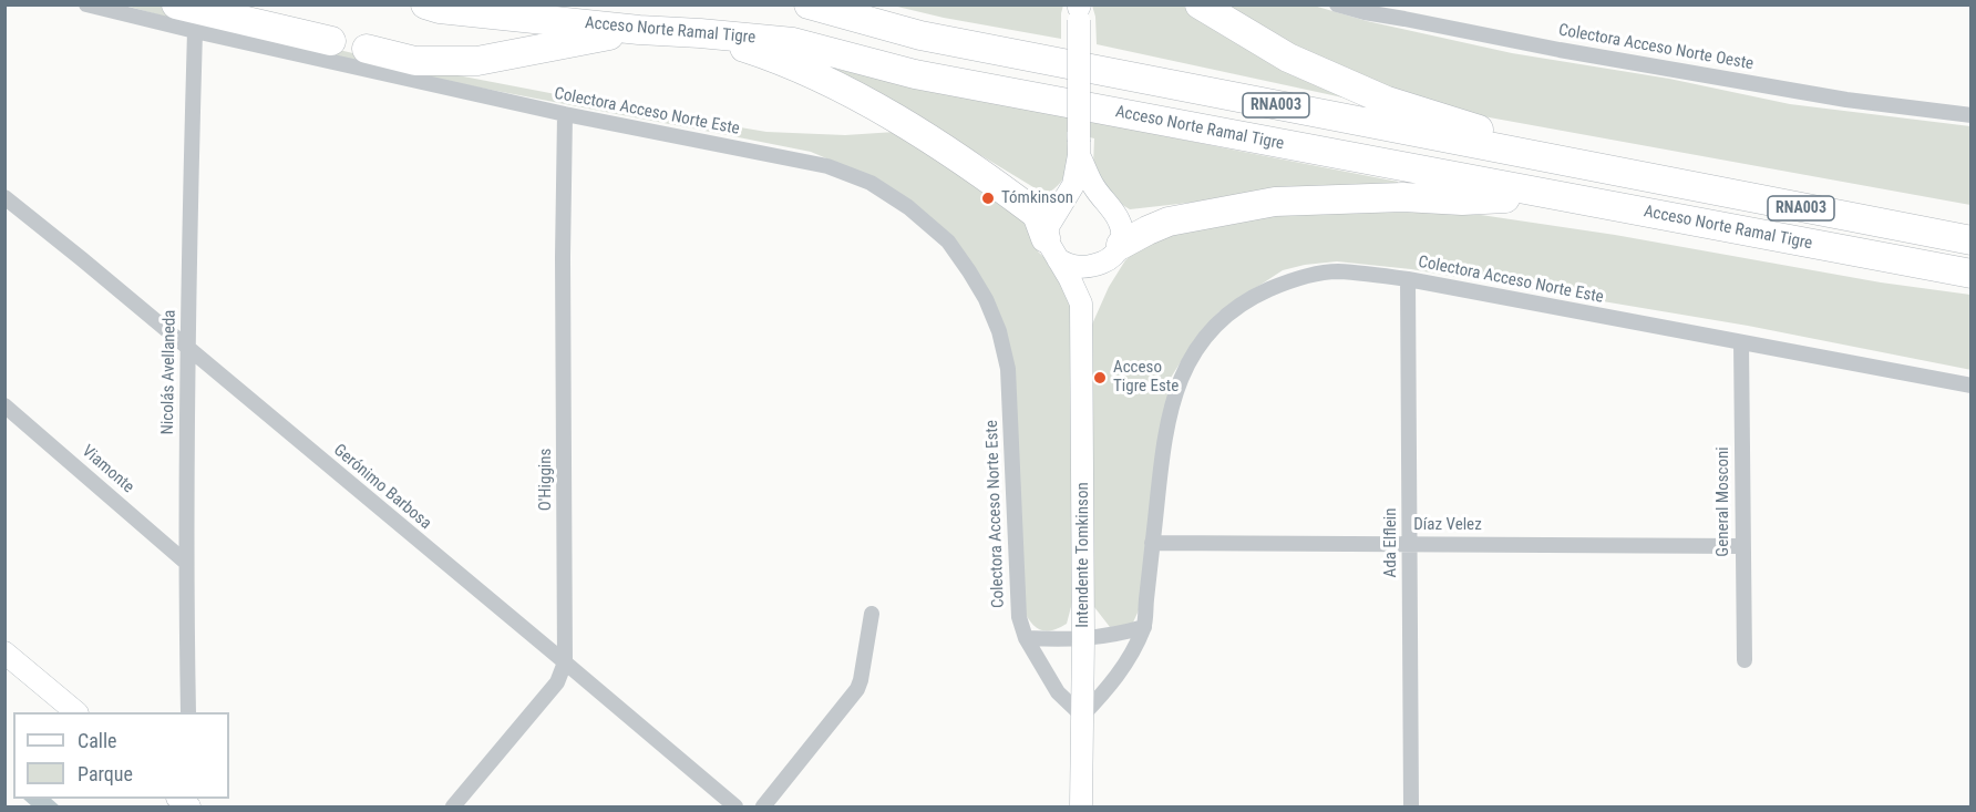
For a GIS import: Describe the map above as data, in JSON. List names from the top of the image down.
{
  "streets": {
    "highway": ["Acceso Norte Ramal Tigre", "RNA003"],
    "street": [
      "Colectora Acceso Norte Oeste",
      "Colectora Acceso Norte Este",
      "Nicolás Avellaneda",
      "Viamonte",
      "O'Higgins",
      "Gerónimo Barbosa",
      "General Mosconi",
      "Díaz Velez",
      "Ada Elflein",
      "Intendente Tomkinson"
    ]
  },
  "crossings": [
    ["Colectora Acceso Norte Este", "Nicolás Avellaneda"],
    ["Colectora Acceso Norte Este", "O'Higgins"],
    ["Colectora Acceso Norte Este", "General Mosconi"],
    ["Colectora Acceso Norte Este", "Díaz Velez"],
    ["Colectora Acceso Norte Este", "Ada Elflein"],
    ["Colectora Acceso Norte Este", "Intendente Tomkinson"],
    ["Nicolás Avellaneda", "Viamonte"],
    ["Nicolás Avellaneda", "Gerónimo Barbosa"],
    ["O'Higgins", "Gerónimo Barbosa"],
    ["General Mosconi", "Díaz Velez"],
    ["Díaz Velez", "Ada Elflein"]
  ],
  "places": ["Tómkinson", "Acceso Tigre Este"],
  "legend": ["Calle", "Parque"]
}
